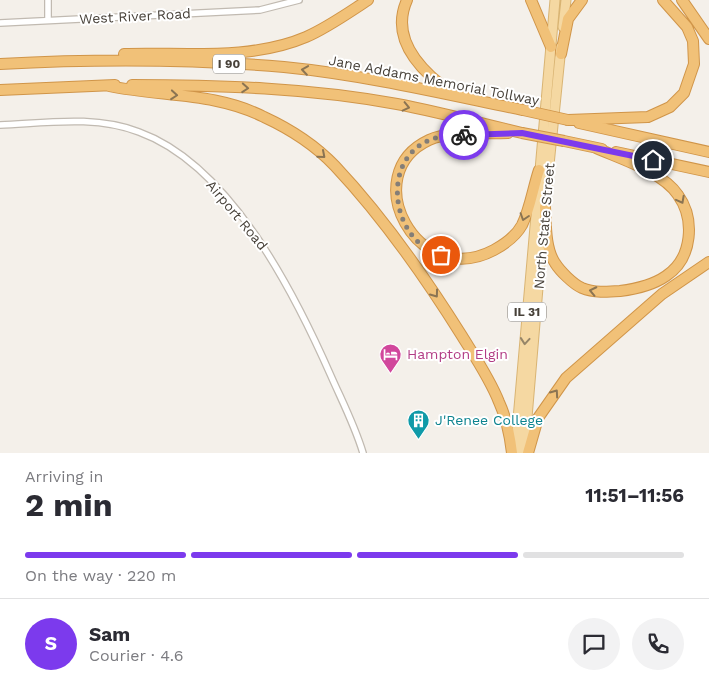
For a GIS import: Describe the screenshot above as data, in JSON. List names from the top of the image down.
{
  "streets": {
    "highway": ["I 90", "Jane Addams Memorial Tollway"],
    "main road": ["North State Street", "IL 31"],
    "street": ["West River Road", "Airport Road"]
  },
  "places": {
    "hotel": ["Hampton Elgin"],
    "building": ["J'Renee College"]
  },
  "page": {
    "heading": ["2 min", "Arriving in", "11:51–11:56"],
    "panel": ["Sam", "Courier · 4.6"],
    "bar": "On the way · 220 m",
    "round": "S"
  }
}
